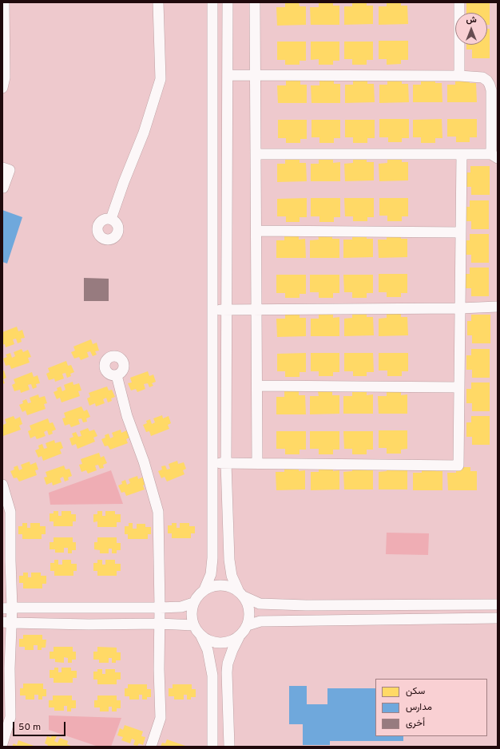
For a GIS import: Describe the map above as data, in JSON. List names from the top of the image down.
{
  "legend": ["سكن", "مدارس", "أخرى"],
  "scale_bar": "50 m",
  "north": "top"
}
